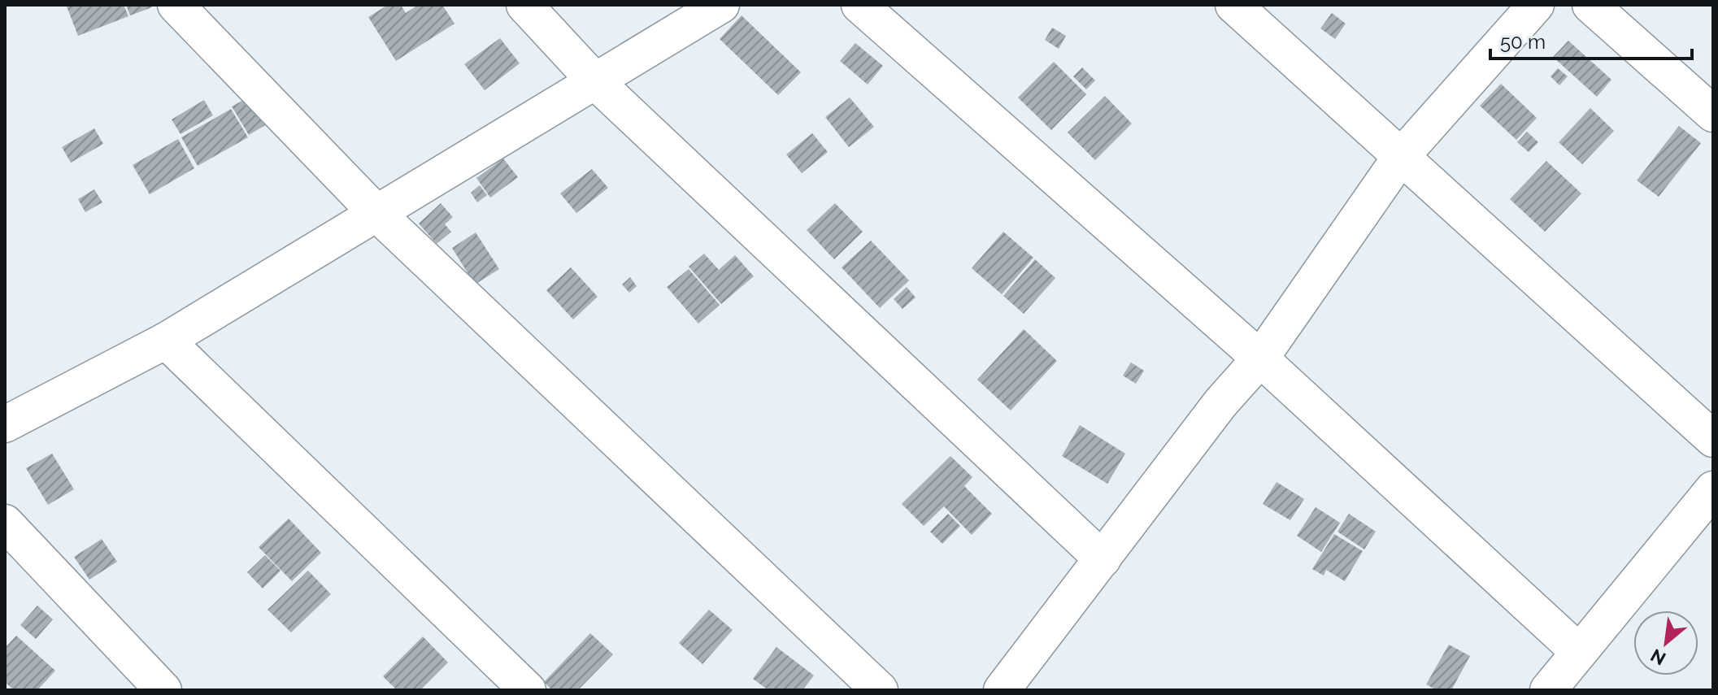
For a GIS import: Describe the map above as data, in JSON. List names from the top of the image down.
{
  "scale_bar": "50 m",
  "north": "bottom left"
}
